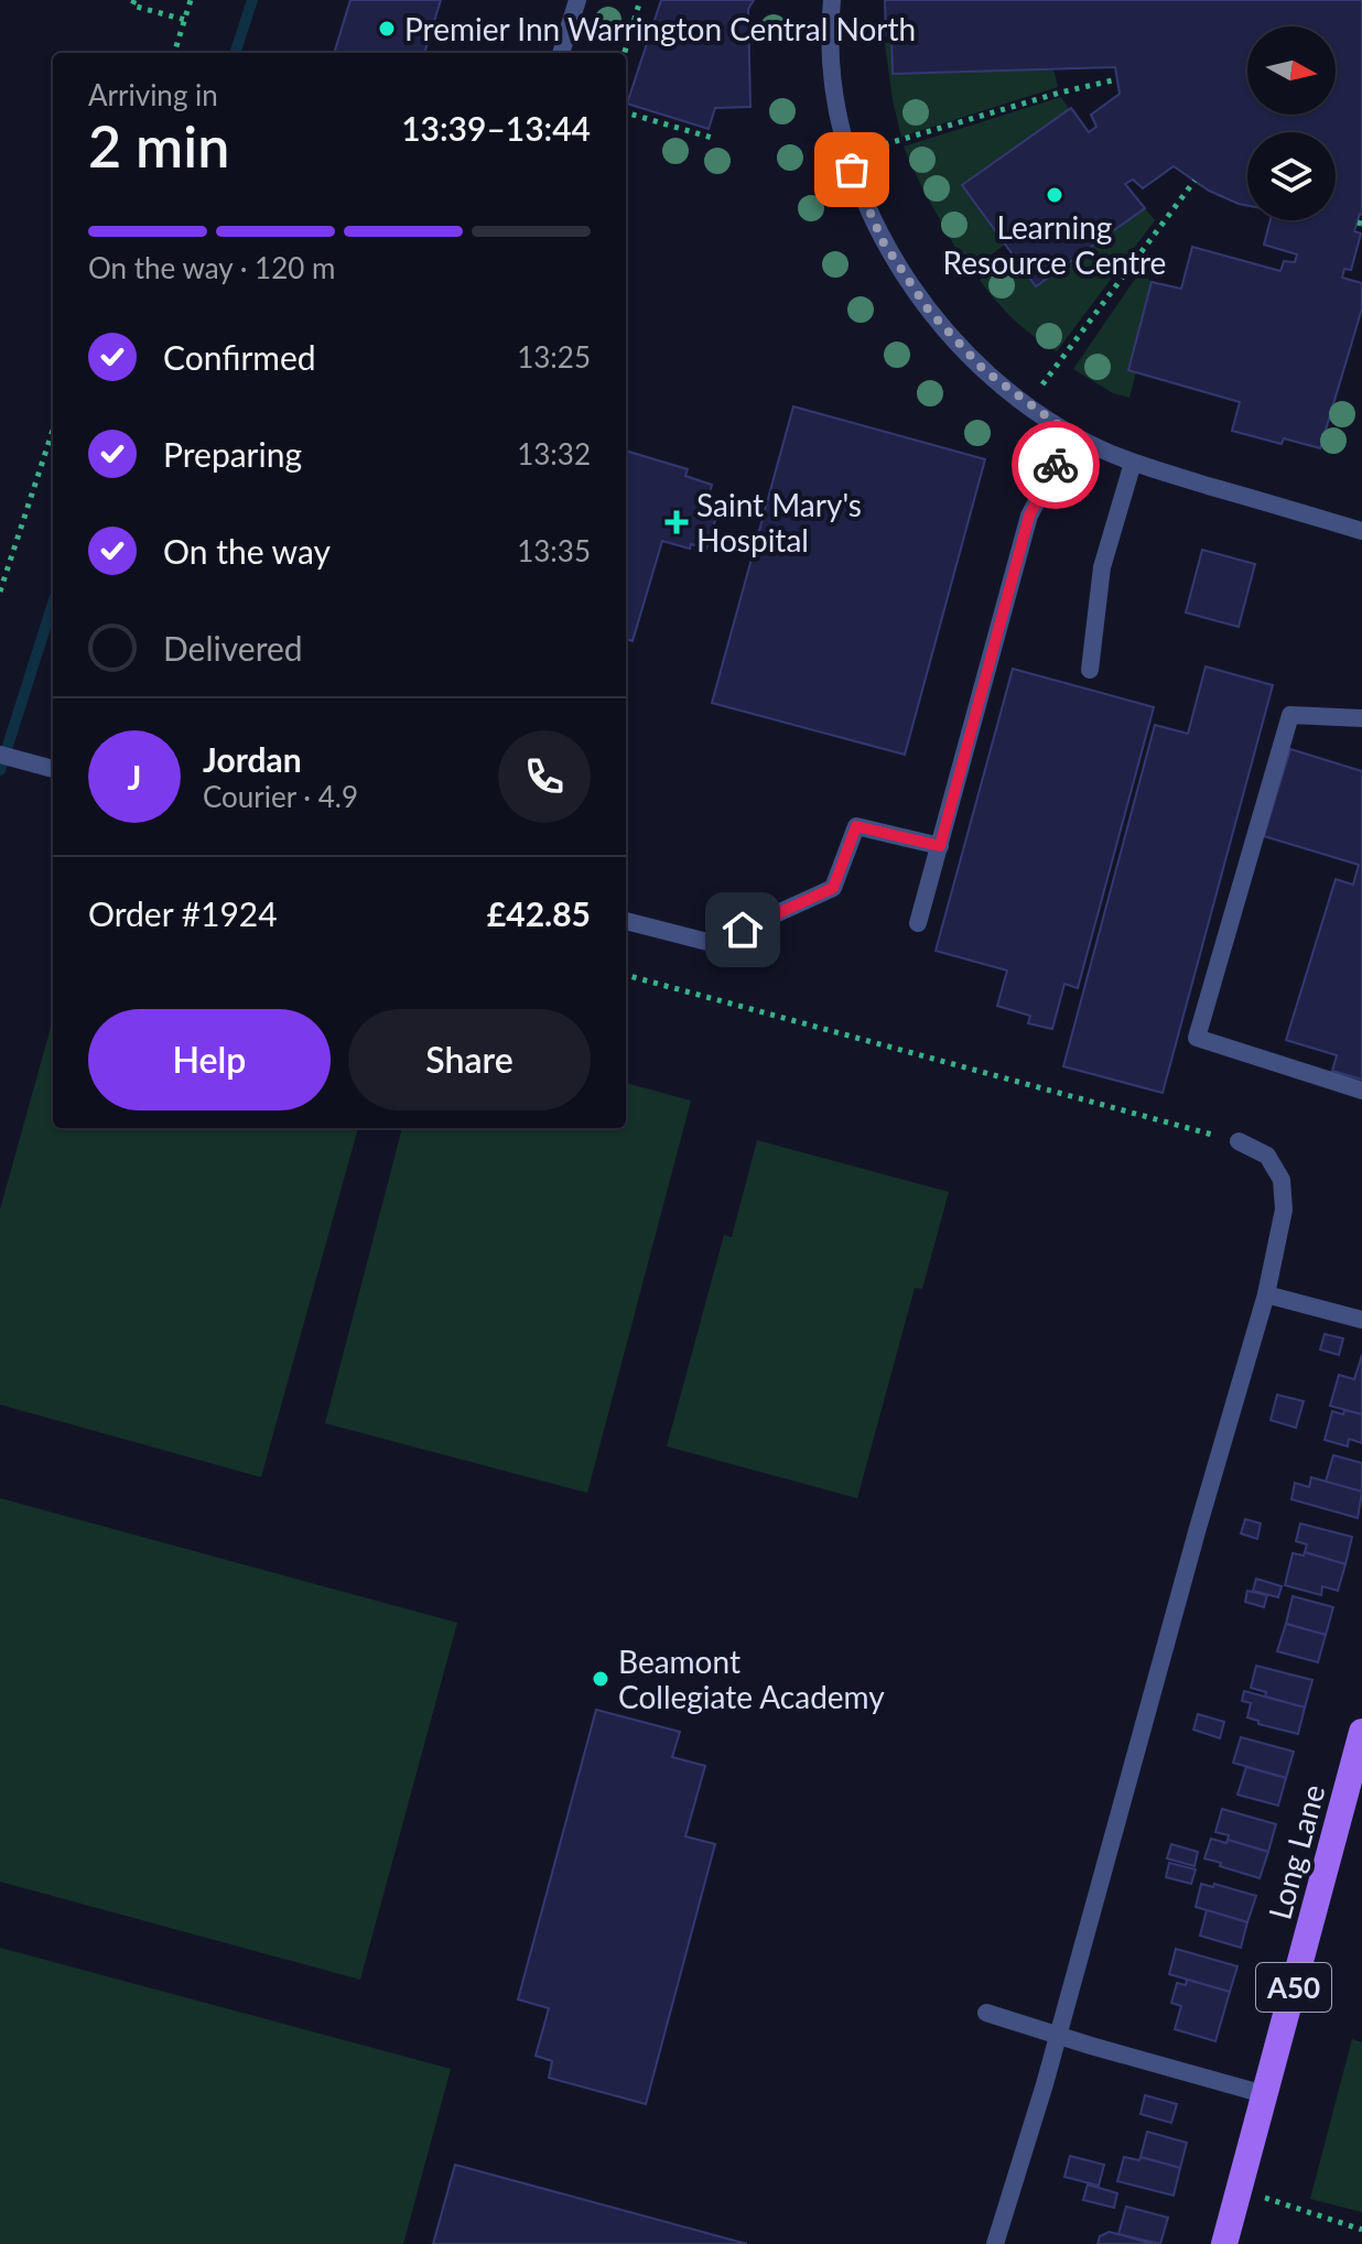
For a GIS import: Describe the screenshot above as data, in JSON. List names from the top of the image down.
{
  "streets": {
    "main road": ["Long Lane", "A50"]
  },
  "places": {
    "other": ["Premier Inn Warrington Central North", "Learning Resource Centre", "Beamont Collegiate Academy"],
    "health": ["Saint Mary's Hospital"]
  },
  "north": "right",
  "page": {
    "heading": ["2 min", "Arriving in", "13:39–13:44"],
    "panel": [
      "Jordan",
      "Courier · 4.9",
      "Order #1924",
      "£42.85"
    ],
    "bar": "On the way · 120 m",
    "list": [
      ["Confirmed", "13:25"],
      ["Preparing", "13:32"],
      ["On the way", "13:35"],
      "Delivered"
    ],
    "round": "J",
    "buttons": ["Help", "Share"]
  }
}
